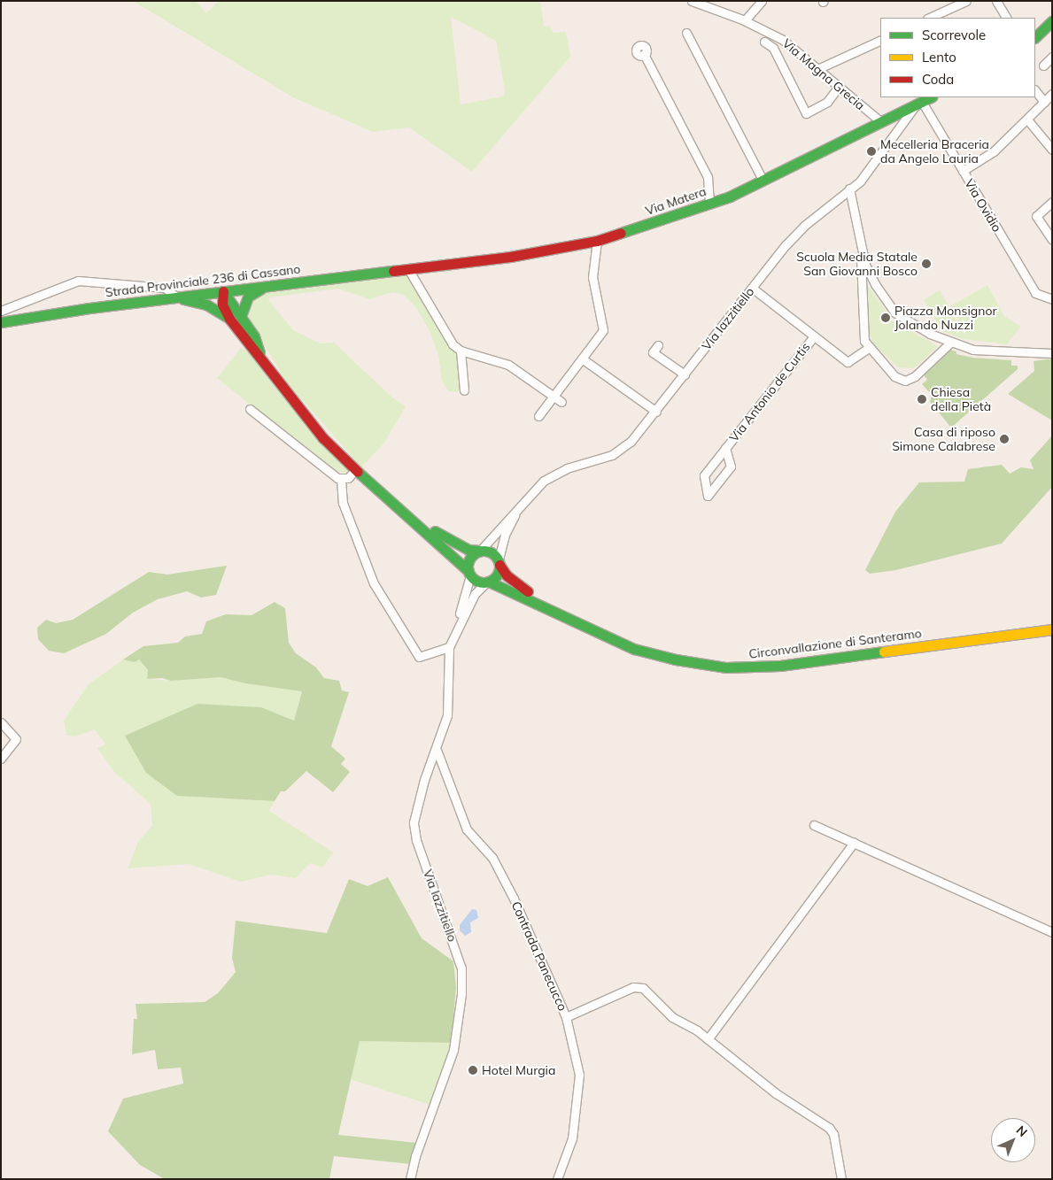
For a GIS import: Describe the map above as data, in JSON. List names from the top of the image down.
{
  "streets": {
    "main road": ["Via Matera", "Strada Provinciale 236 di Cassano", "Circonvallazione di Santeramo"],
    "street": [
      "Via Magna Grecia",
      "Via Ovidio",
      "Via Iazzitiello",
      "Via Antonio de Curtis",
      "Contrada Panecucco"
    ]
  },
  "crossings": [
    ["Via Magna Grecia", "Via Matera"],
    ["Via Magna Grecia", "Via Iazzitiello"],
    ["Via Matera", "Via Ovidio"],
    ["Via Matera", "Strada Provinciale 236 di Cassano"],
    ["Via Matera", "Via Iazzitiello"],
    ["Via Ovidio", "Via Iazzitiello"],
    ["Via Iazzitiello", "Contrada Panecucco"]
  ],
  "places": [
    "Mecelleria Braceria da Angelo Lauria",
    "Scuola Media Statale San Giovanni Bosco",
    "Piazza Monsignor Jolando Nuzzi",
    "Chiesa della Pietà",
    "Casa di riposo Simone Calabrese",
    "Hotel Murgia"
  ],
  "legend": ["Scorrevole", "Lento", "Coda"],
  "north": "top right"
}
